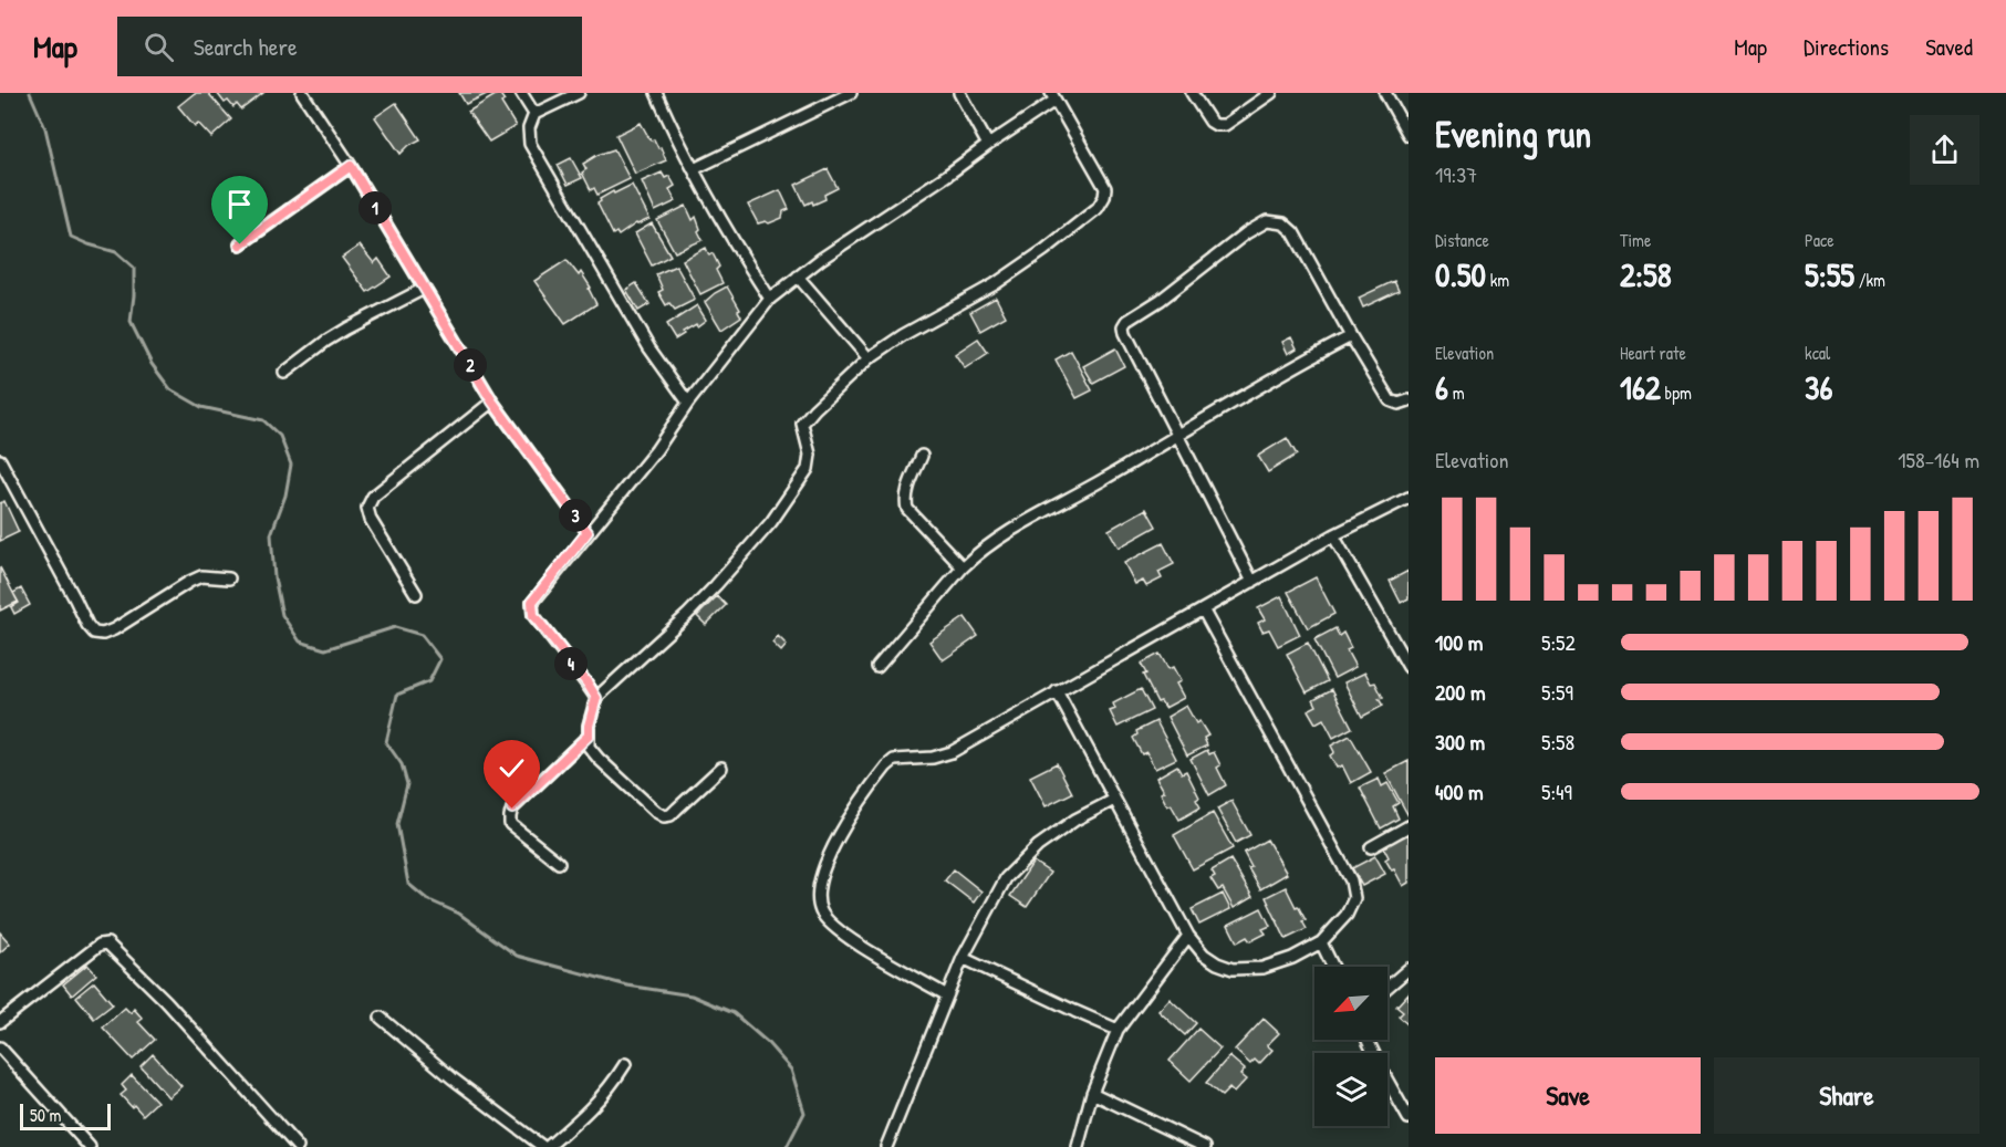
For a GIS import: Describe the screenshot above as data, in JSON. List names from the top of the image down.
{
  "scale_bar": "50 m",
  "north": "bottom left",
  "page": {
    "header": "Map",
    "search": "Search here",
    "nav": ["Map", "Directions", "Saved"],
    "heading": ["Evening run", "19:37"],
    "pins": [
      "1",
      "2",
      "3",
      "4"
    ],
    "stats": [
      ["Distance", "0.50 km"],
      ["Time", "2:58"],
      ["Pace", "5:55 /km"],
      ["Elevation", "6 m"],
      ["Heart rate", "162 bpm"],
      ["kcal", "36"]
    ],
    "chart": ["Elevation", "158–164 m"],
    "list": [
      {
        "name": "100 m",
        "note": "5:52"
      },
      {
        "name": "200 m",
        "note": "5:59"
      },
      {
        "name": "300 m",
        "note": "5:58"
      },
      {
        "name": "400 m",
        "note": "5:49"
      }
    ],
    "buttons": ["Save", "Share"],
    "scale": "50 m"
  }
}
